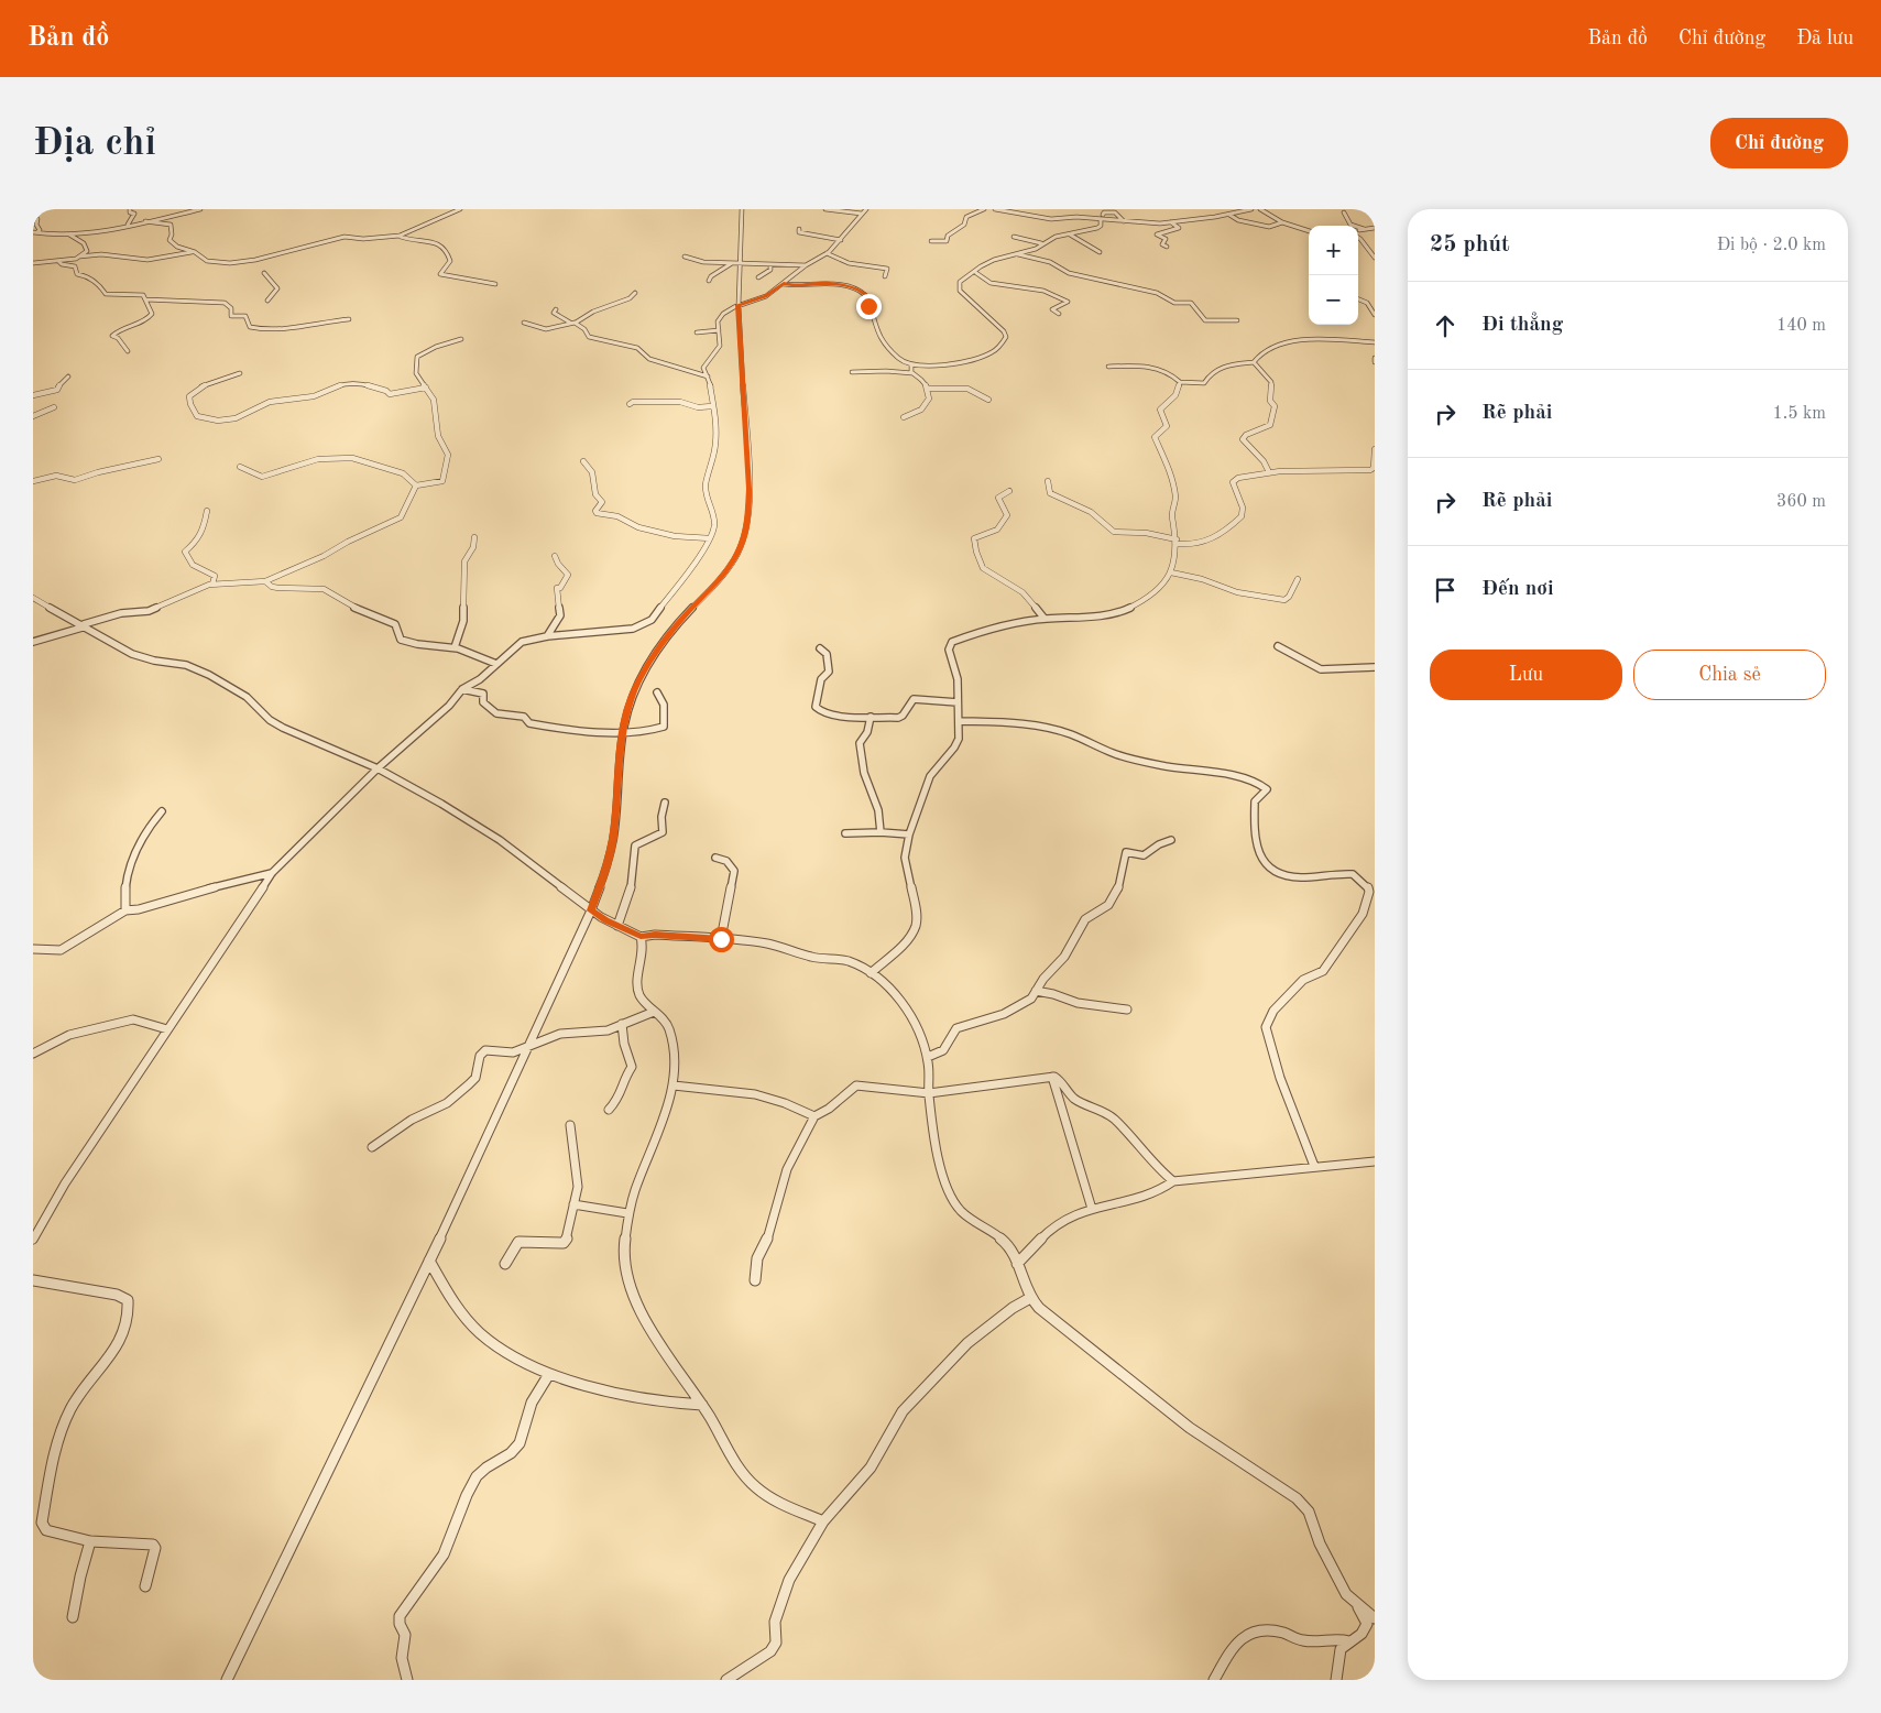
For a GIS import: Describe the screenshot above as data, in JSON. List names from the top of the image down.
{
  "page": {
    "header": "Bản đồ",
    "nav": ["Bản đồ", "Chỉ đường", "Đã lưu"],
    "buttons": [
      "Chỉ đường",
      ["Lưu", "Chia sẻ"]
    ],
    "title": "Địa chỉ",
    "heading": ["25 phút", "Đi bộ · 2.0 km"],
    "map_buttons": ["+", "−"],
    "list": [
      ["Đi thẳng", "140 m"],
      ["Rẽ phải", "1.5 km"],
      ["Rẽ phải", "360 m"],
      "Đến nơi"
    ]
  }
}
